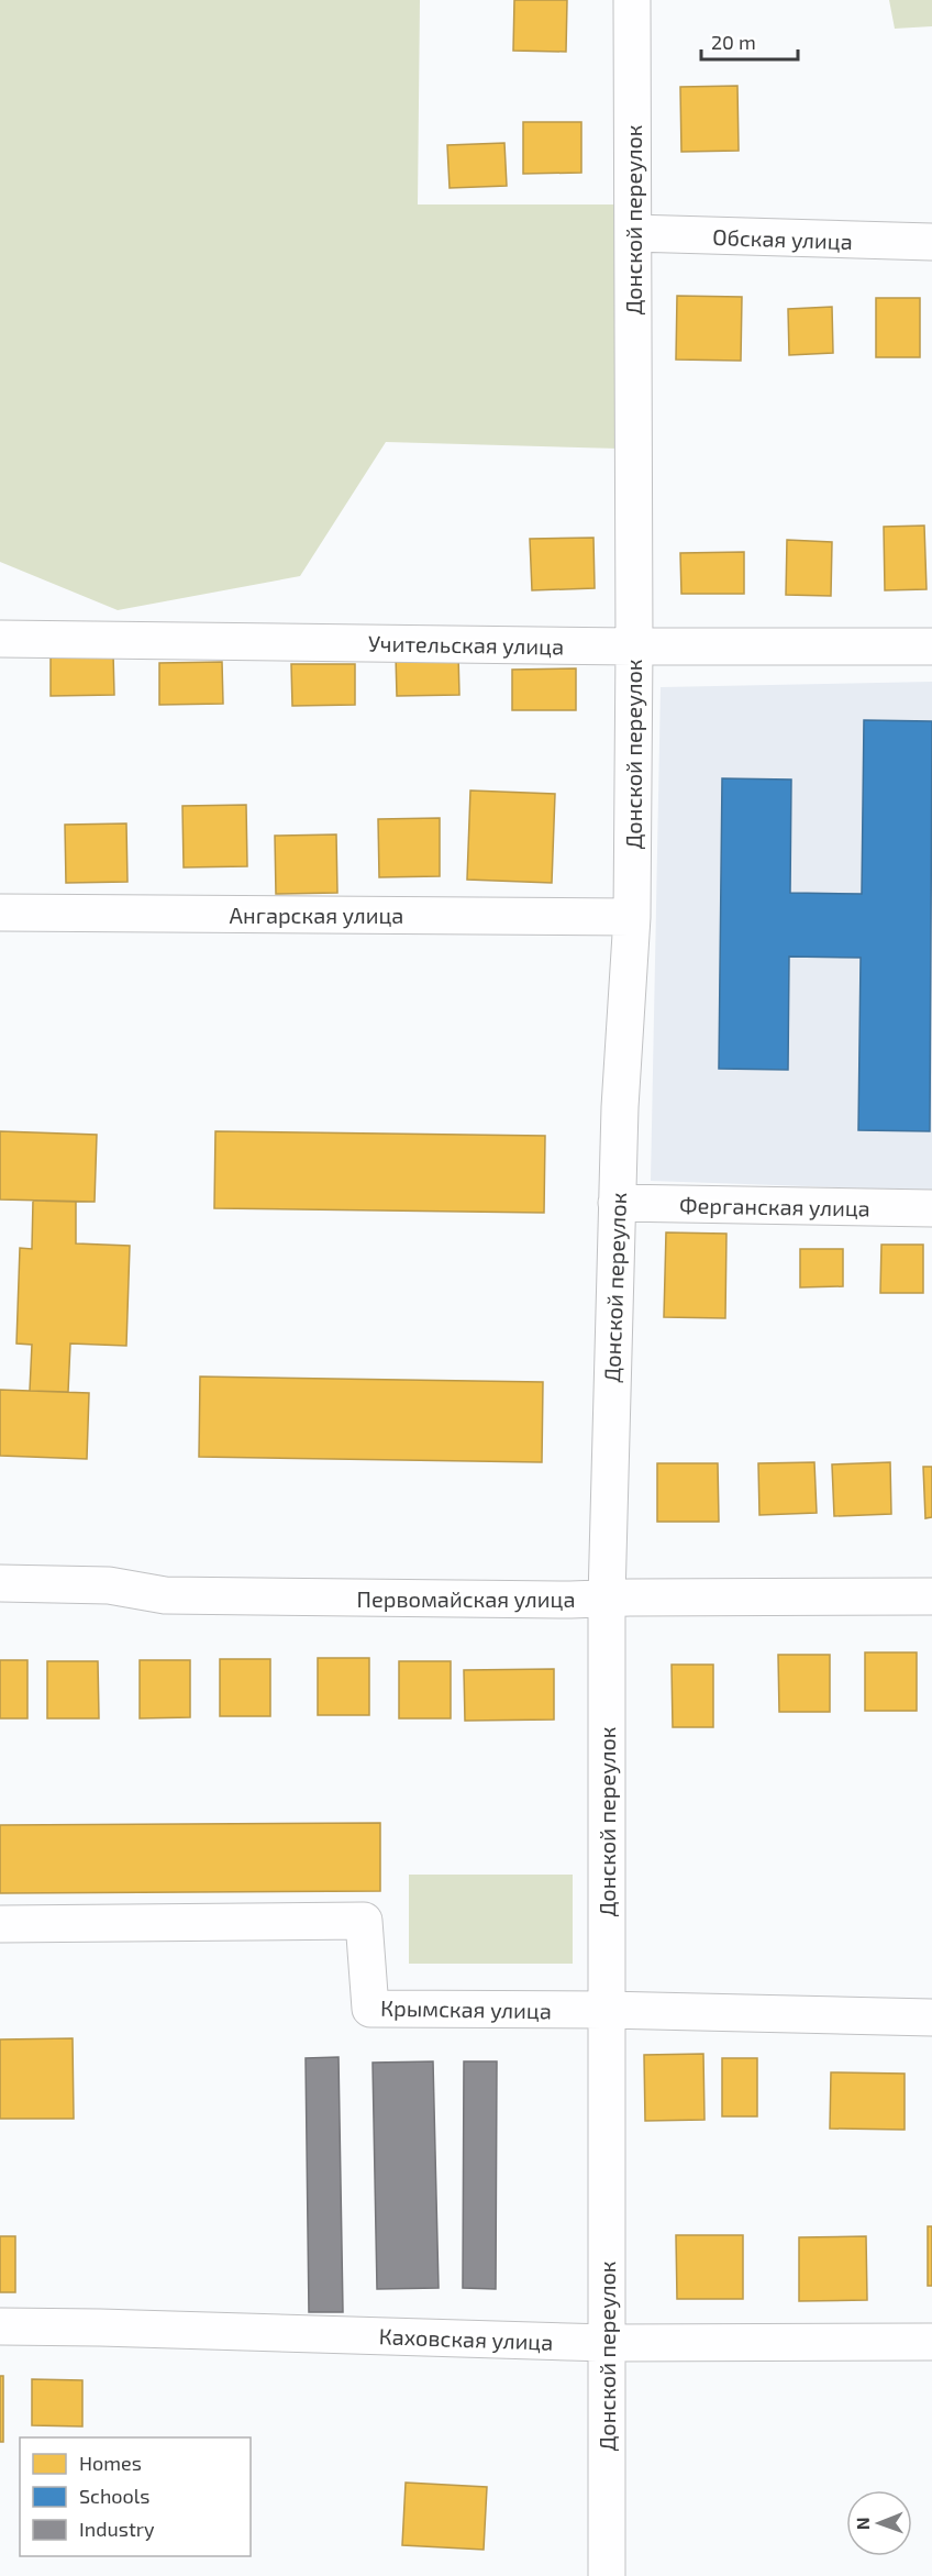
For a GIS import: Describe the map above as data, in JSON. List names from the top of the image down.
{
  "streets": {
    "street": [
      "Донской переулок",
      "Обская улица",
      "Учительская улица",
      "Ангарская улица",
      "Ферганская улица",
      "Первомайская улица",
      "Крымская улица",
      "Каховская улица"
    ]
  },
  "crossings": [
    ["Донской переулок", "Обская улица"],
    ["Донской переулок", "Учительская улица"],
    ["Донской переулок", "Ангарская улица"],
    ["Донской переулок", "Ферганская улица"],
    ["Донской переулок", "Первомайская улица"],
    ["Донской переулок", "Крымская улица"],
    ["Донской переулок", "Каховская улица"]
  ],
  "legend": ["Homes", "Schools", "Industry"],
  "scale_bar": "20 m",
  "north": "left"
}
